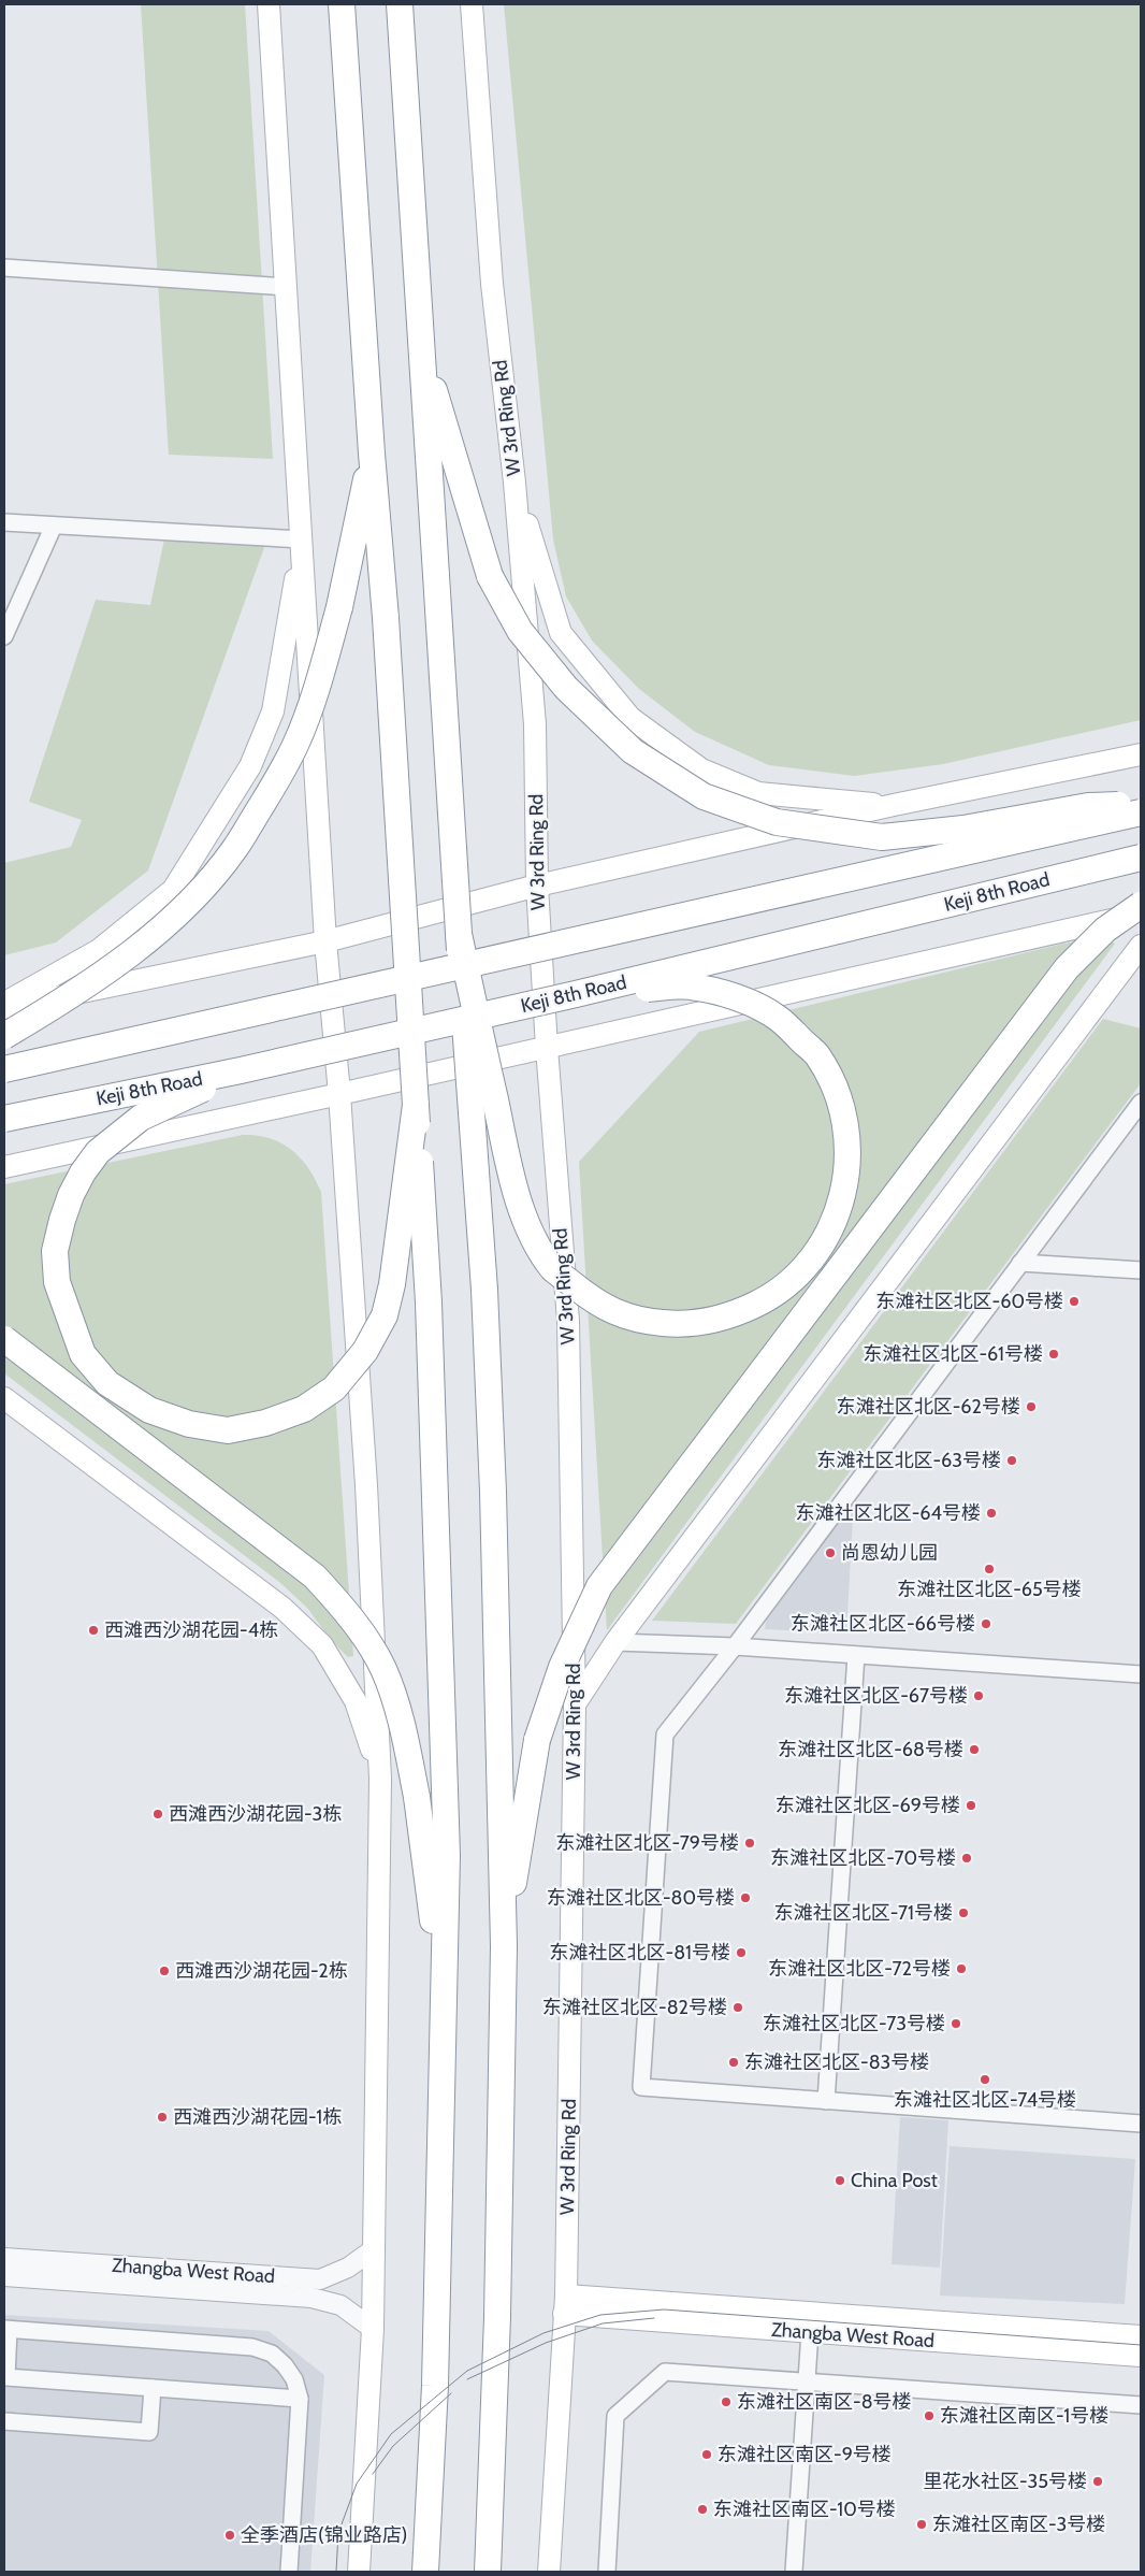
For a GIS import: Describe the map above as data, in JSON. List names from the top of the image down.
{
  "streets": {
    "highway": ["Keji 8th Road"],
    "main road": ["W 3rd Ring Rd", "Zhangba West Road"]
  },
  "crossings": [
    ["W 3rd Ring Rd", "Zhangba West Road"]
  ],
  "places": [
    "东滩社区北区-60号楼",
    "东滩社区北区-61号楼",
    "东滩社区北区-62号楼",
    "东滩社区北区-63号楼",
    "东滩社区北区-64号楼",
    "尚恩幼儿园",
    "东滩社区北区-65号楼",
    "东滩社区北区-66号楼",
    "西滩西沙湖花园-4栋",
    "东滩社区北区-67号楼",
    "东滩社区北区-68号楼",
    "东滩社区北区-69号楼",
    "西滩西沙湖花园-3栋",
    "东滩社区北区-79号楼",
    "东滩社区北区-70号楼",
    "东滩社区北区-80号楼",
    "东滩社区北区-71号楼",
    "东滩社区北区-81号楼",
    "东滩社区北区-72号楼",
    "西滩西沙湖花园-2栋",
    "东滩社区北区-82号楼",
    "东滩社区北区-73号楼",
    "东滩社区北区-83号楼",
    "东滩社区北区-74号楼",
    "西滩西沙湖花园-1栋",
    "China Post",
    "东滩社区南区-8号楼",
    "东滩社区南区-1号楼",
    "东滩社区南区-9号楼",
    "里花水社区-35号楼",
    "东滩社区南区-10号楼",
    "东滩社区南区-3号楼",
    "全季酒店(锦业路店)"
  ]
}
